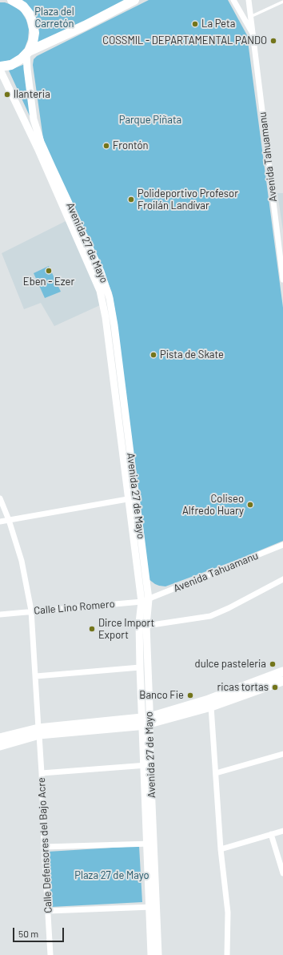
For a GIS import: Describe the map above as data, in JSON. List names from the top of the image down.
{
  "streets": {
    "main road": ["Avenida 27 de Mayo"],
    "street": ["Avenida Tahuamanu", "Calle Lino Romero", "Calle Defensores del Bajo Acre"]
  },
  "crossings": [
    ["Avenida Tahuamanu", "Avenida 27 de Mayo"],
    ["Avenida Tahuamanu", "Calle Lino Romero"],
    ["Avenida 27 de Mayo", "Calle Lino Romero"],
    ["Calle Lino Romero", "Calle Defensores del Bajo Acre"]
  ],
  "parks": ["Plaza del Carretón", "Parque Piñata", "Plaza 27 de Mayo"],
  "places": [
    "La Peta",
    "COSSMIL - DEPARTAMENTAL PANDO",
    "llanteria",
    "Frontón",
    "Polideportivo Profesor Froilán Landívar",
    "Eben - Ezer",
    "Pista de Skate",
    "Coliseo Alfredo Huary",
    "Dirce Import Export",
    "dulce pasteleria",
    "ricas tortas",
    "Banco Fie"
  ],
  "scale_bar": "50 m"
}
